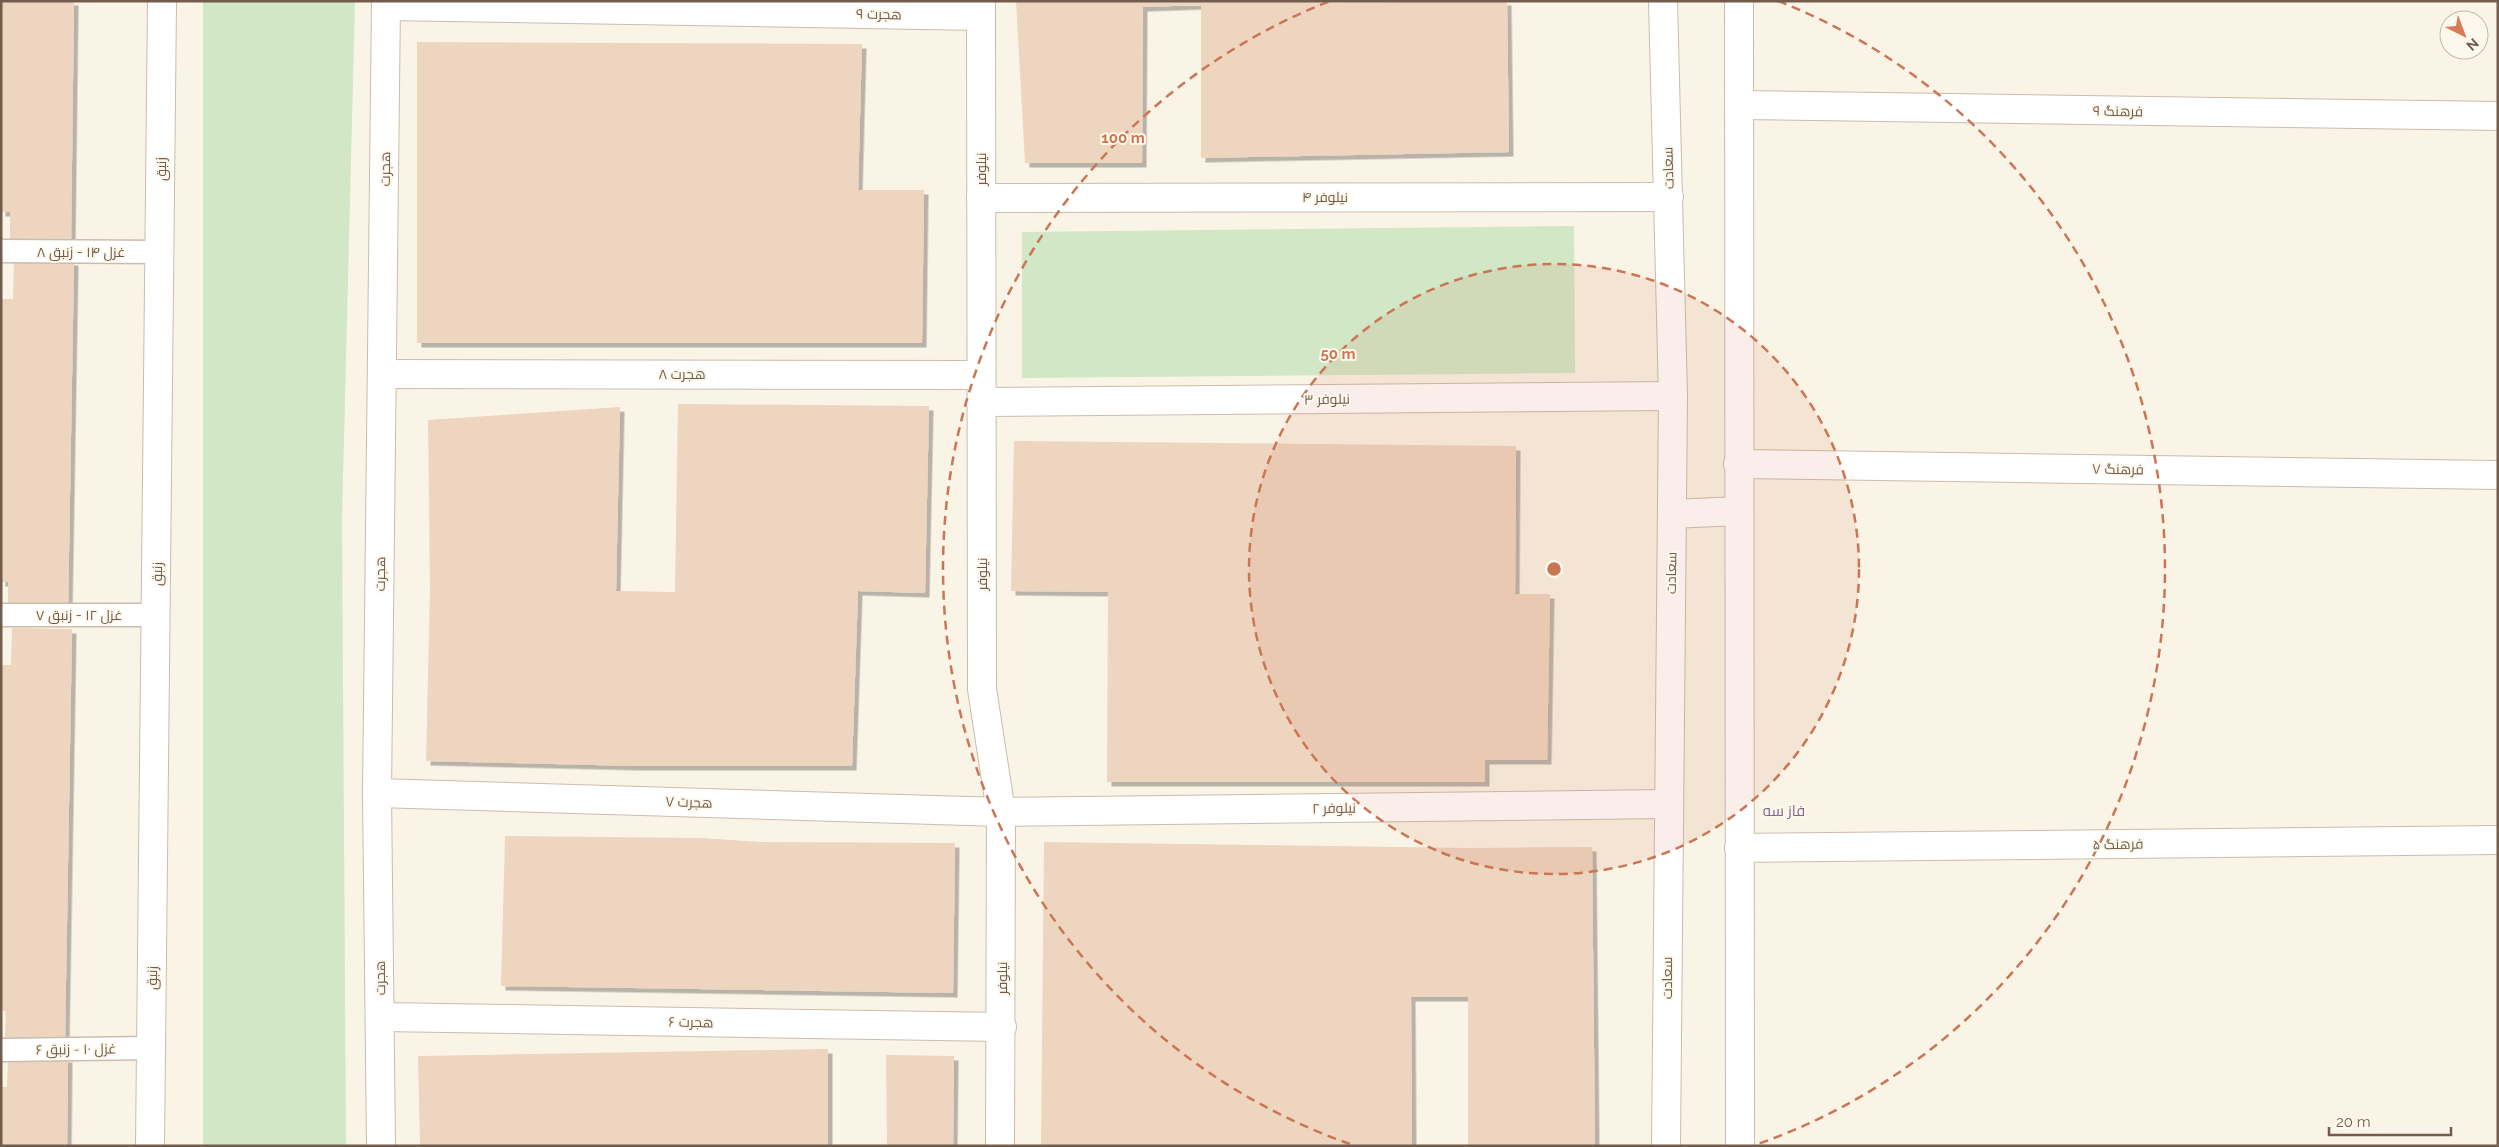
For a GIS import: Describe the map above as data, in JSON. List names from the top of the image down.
{
  "streets": {
    "street": [
      "هجرت ۹",
      "فرهنگ ۹",
      "سعادت",
      "زنبق",
      "هجرت",
      "نیلوفر",
      "نیلوفر ۴",
      "هجرت ۸",
      "نیلوفر ۳",
      "فرهنگ ۷",
      "هجرت ۷",
      "نیلوفر ۲",
      "فرهنگ ۵",
      "هجرت ۶"
    ],
    "lane": ["غزل ۱۴ - زنبق ۸", "غزل ۱۲ - زنبق ۷", "غزل ۱۰ - زنبق ۶"]
  },
  "crossings": [
    ["هجرت ۹", "هجرت"],
    ["هجرت ۹", "نیلوفر"],
    ["سعادت", "نیلوفر ۴"],
    ["سعادت", "نیلوفر ۳"],
    ["سعادت", "نیلوفر ۲"],
    ["زنبق", "غزل ۱۴ - زنبق ۸"],
    ["زنبق", "غزل ۱۲ - زنبق ۷"],
    ["زنبق", "غزل ۱۰ - زنبق ۶"],
    ["هجرت", "هجرت ۸"],
    ["هجرت", "هجرت ۷"],
    ["هجرت", "هجرت ۶"],
    ["نیلوفر", "نیلوفر ۴"],
    ["نیلوفر", "هجرت ۸"],
    ["نیلوفر", "نیلوفر ۳"],
    ["نیلوفر", "هجرت ۷"],
    ["نیلوفر", "نیلوفر ۲"],
    ["نیلوفر", "هجرت ۶"],
    ["هجرت ۷", "نیلوفر ۲"]
  ],
  "districts": ["فاز سه"],
  "scale_bar": "20 m",
  "north": "bottom right",
  "rings": ["100 m", "50 m"]
}
